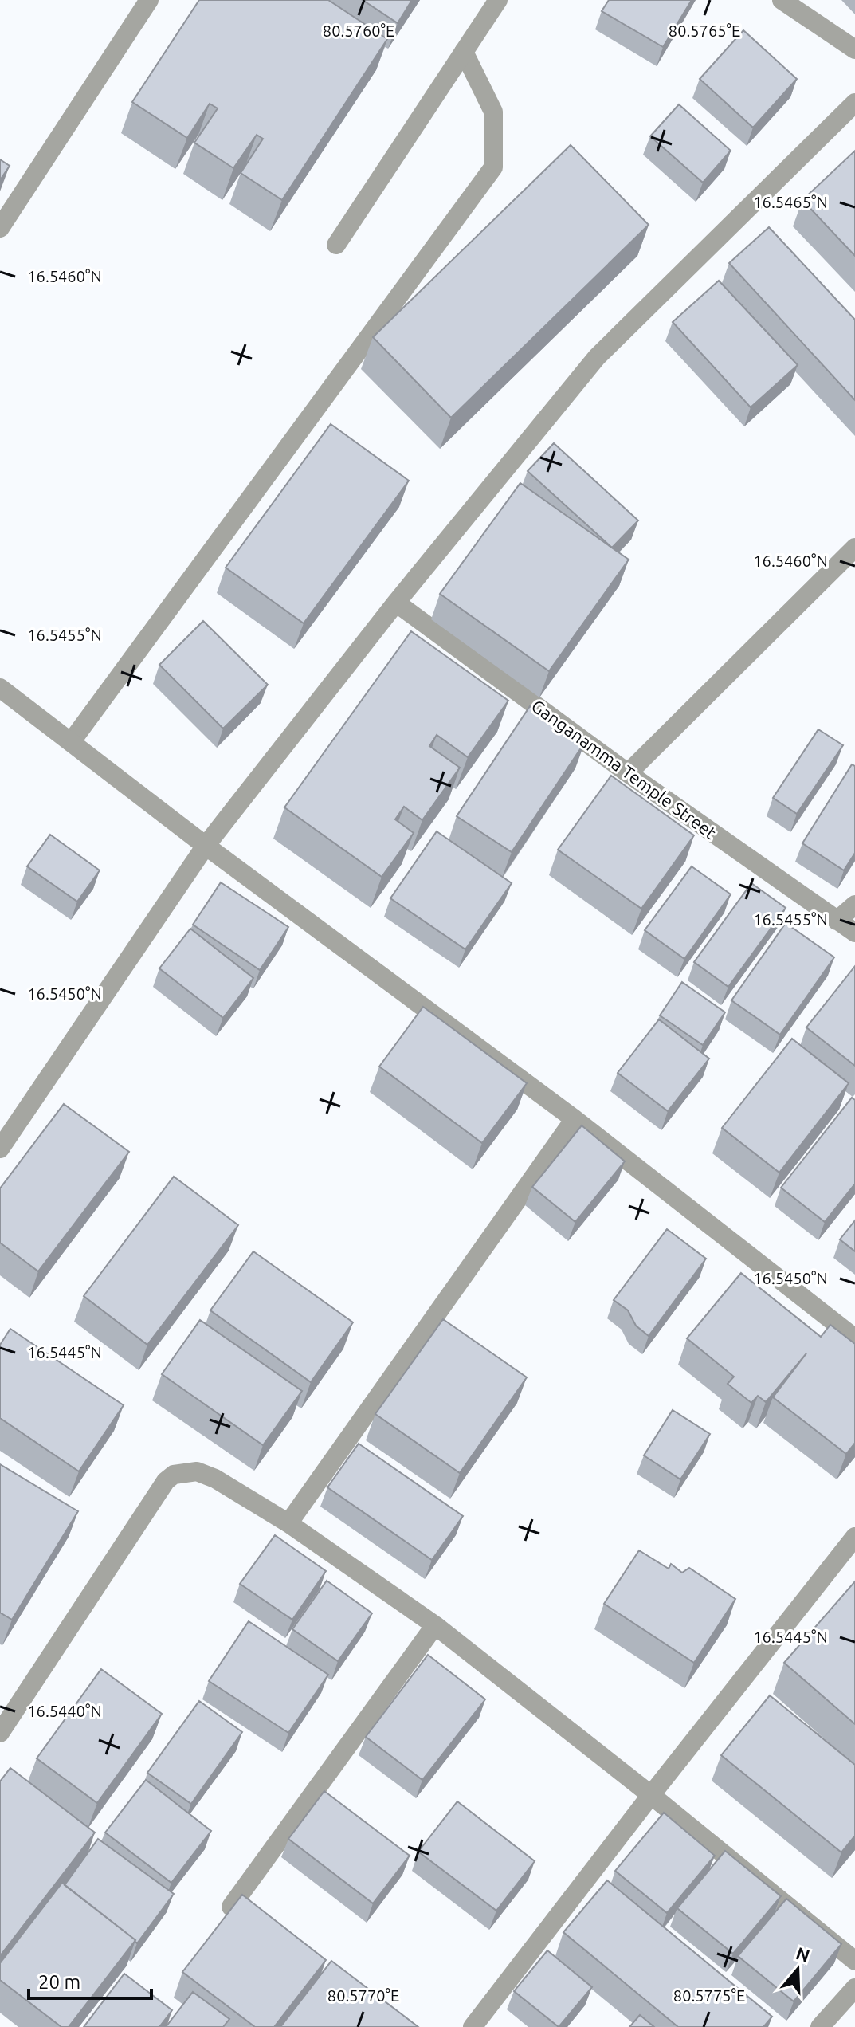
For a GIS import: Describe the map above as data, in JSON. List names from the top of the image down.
{
  "streets": {
    "street": ["Ganganamma Temple Street"]
  },
  "scale_bar": "20 m",
  "north": "top",
  "coordinates": [
    "80.5760°E",
    "80.5765°E",
    "16.5465°N",
    "16.5460°N",
    "16.5455°N",
    "16.5450°N",
    "16.5445°N",
    "16.5440°N",
    "80.5770°E",
    "80.5775°E"
  ]
}
